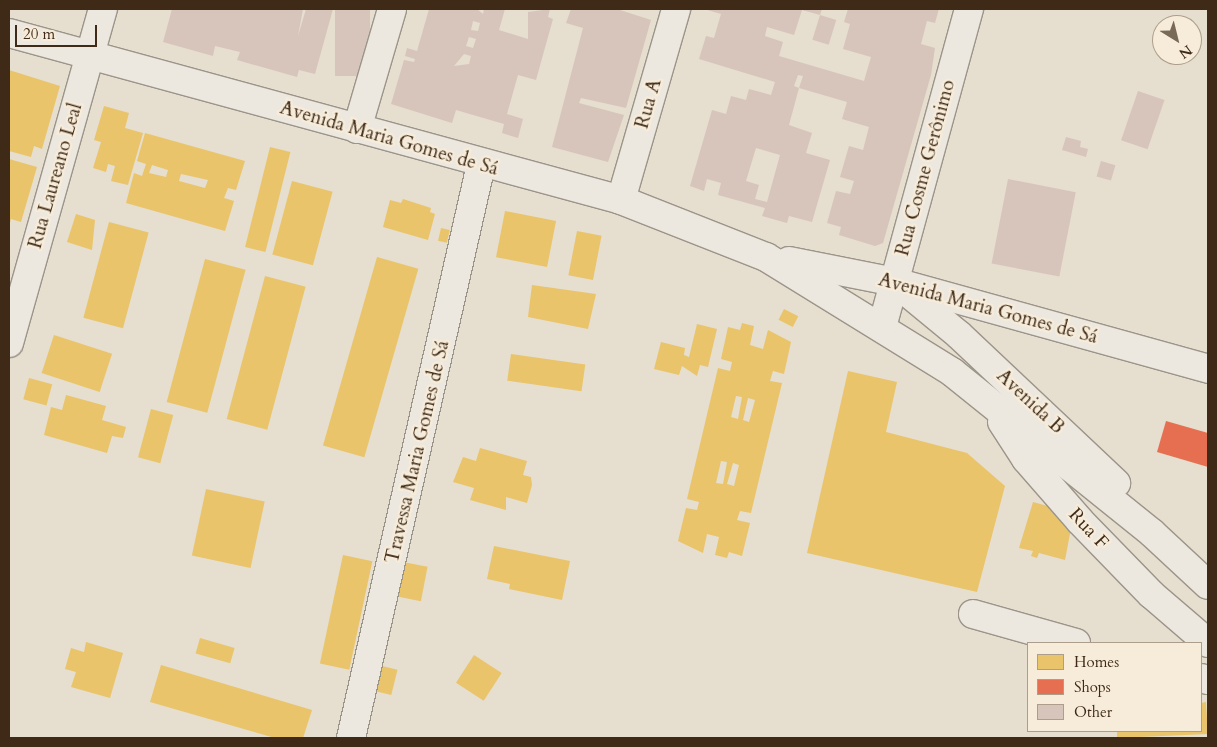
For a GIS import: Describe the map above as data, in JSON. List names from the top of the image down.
{
  "streets": {
    "street": [
      "Rua A",
      "Avenida Maria Gomes de Sá",
      "Rua Cosme Gerônimo",
      "Rua Laureano Leal",
      "Avenida B",
      "Travessa Maria Gomes de Sá",
      "Rua F"
    ]
  },
  "crossings": [
    ["Rua A", "Avenida Maria Gomes de Sá"],
    ["Avenida Maria Gomes de Sá", "Rua Cosme Gerônimo"],
    ["Avenida Maria Gomes de Sá", "Rua Laureano Leal"],
    ["Avenida Maria Gomes de Sá", "Avenida B"],
    ["Avenida Maria Gomes de Sá", "Travessa Maria Gomes de Sá"],
    ["Rua Cosme Gerônimo", "Avenida B"],
    ["Avenida B", "Rua F"]
  ],
  "legend": ["Homes", "Shops", "Other"],
  "scale_bar": "20 m",
  "north": "bottom right"
}
